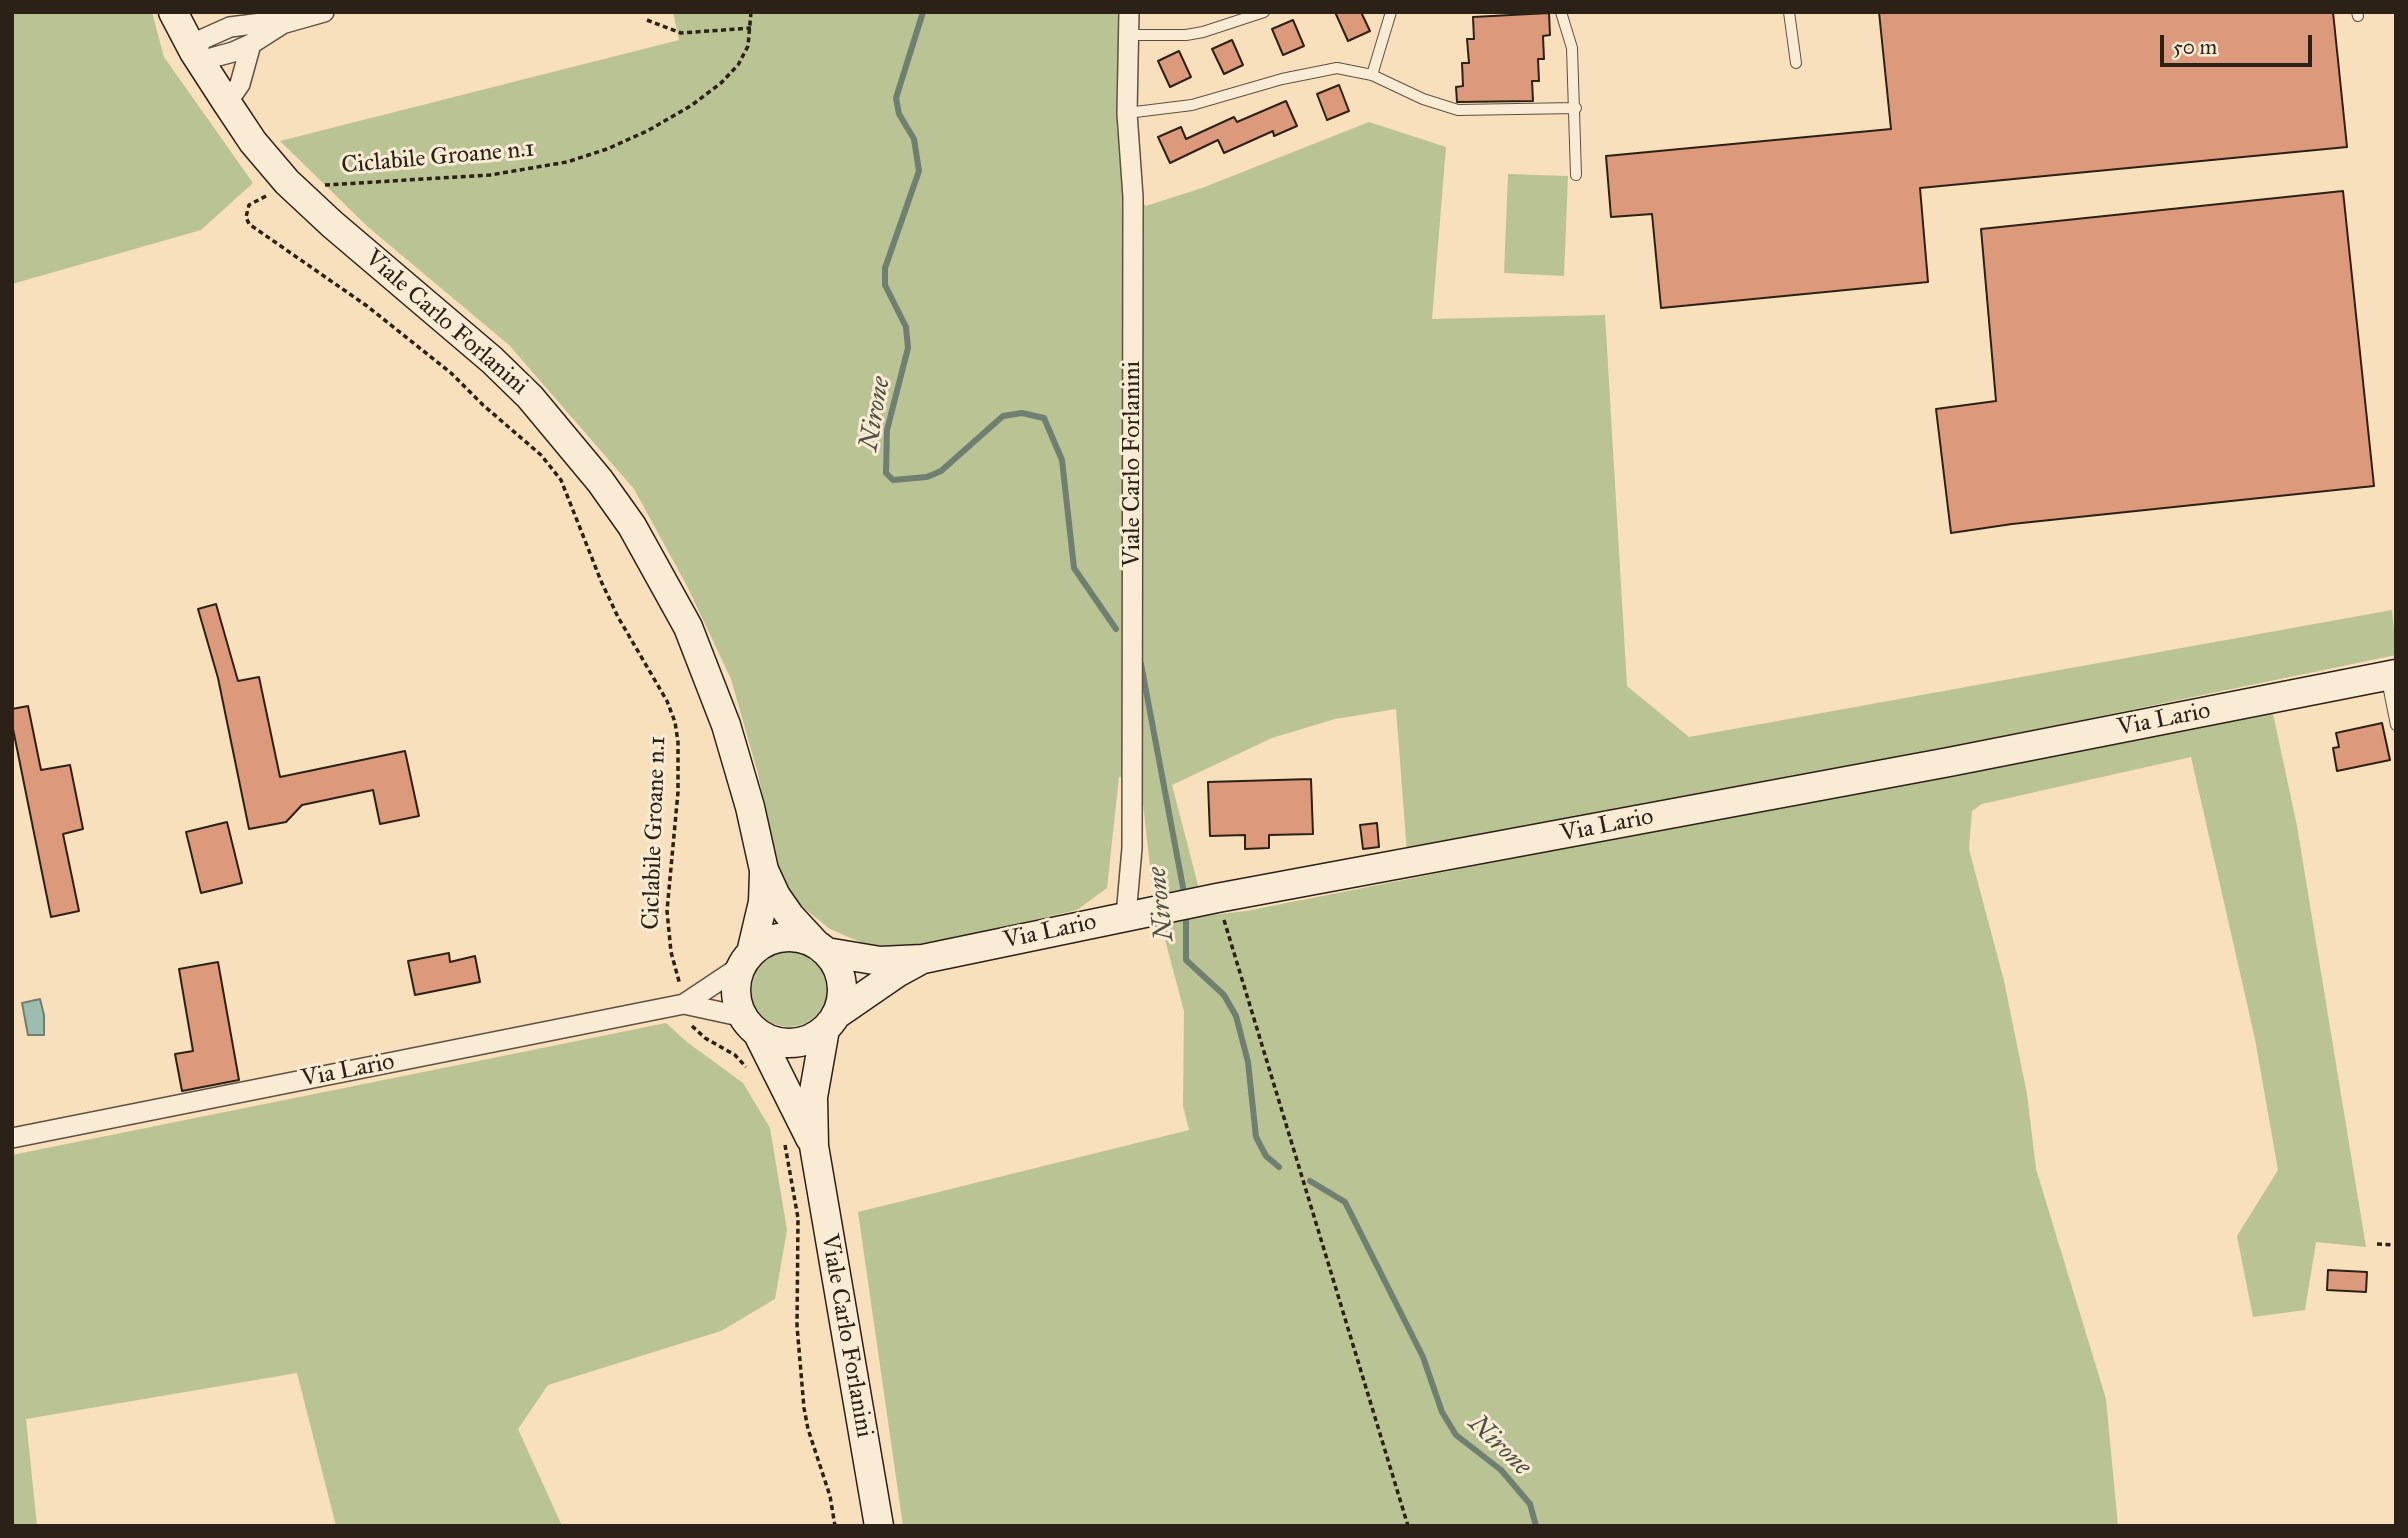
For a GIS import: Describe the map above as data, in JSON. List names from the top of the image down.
{
  "streets": {
    "street": ["Viale Carlo Forlanini", "Via Lario"],
    "path": ["Ciclabile Groane n.1"]
  },
  "crossings": [
    ["Ciclabile Groane n.1", "Via Lario"],
    ["Viale Carlo Forlanini", "Via Lario"]
  ],
  "water": ["Nirone"],
  "scale_bar": "50 m"
}
